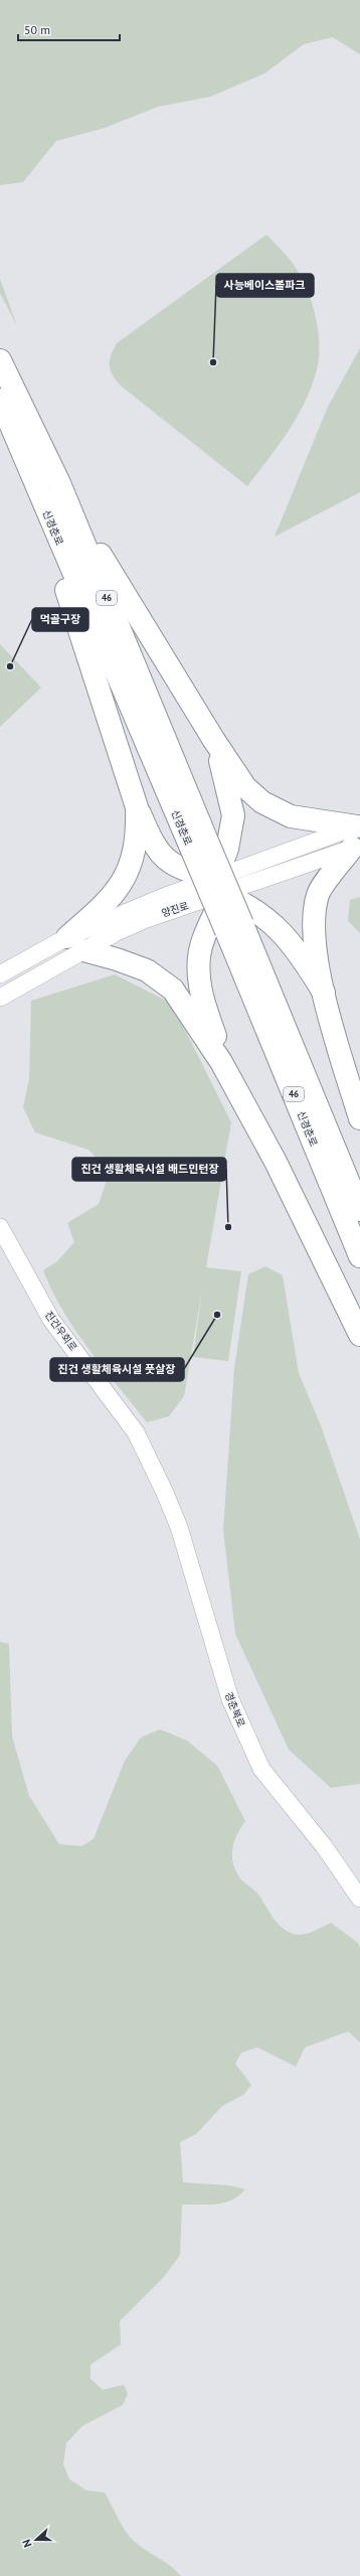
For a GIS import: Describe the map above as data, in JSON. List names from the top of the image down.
{
  "streets": {
    "highway": ["신경춘로", "46"],
    "main road": ["양진로", "진건우회로", "경춘북로"]
  },
  "crossings": [
    ["진건우회로", "경춘북로"]
  ],
  "places": [
    "사능베이스볼파크",
    "먹골구장",
    "진건 생활체육시설 배드민턴장",
    "진건 생활체육시설 풋살장"
  ],
  "scale_bar": "50 m",
  "north": "left"
}
